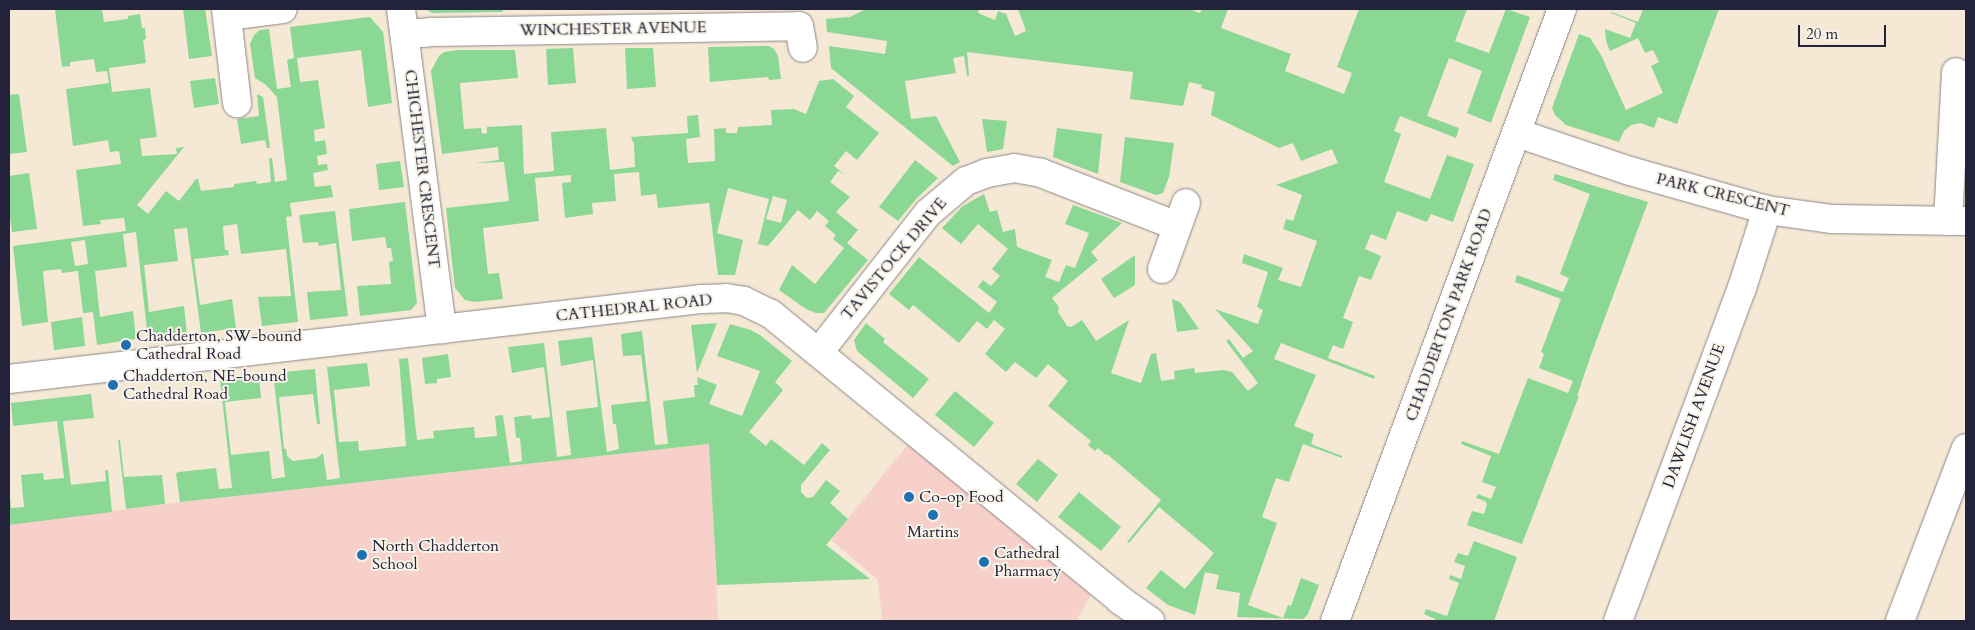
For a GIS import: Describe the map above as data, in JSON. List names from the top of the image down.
{
  "streets": {
    "street": [
      "WINCHESTER AVENUE",
      "CHICHESTER CRESCENT",
      "PARK CRESCENT",
      "TAVISTOCK DRIVE",
      "CATHEDRAL ROAD",
      "CHADDERTON PARK ROAD",
      "DAWLISH AVENUE"
    ]
  },
  "crossings": [
    ["WINCHESTER AVENUE", "CHICHESTER CRESCENT"],
    ["CHICHESTER CRESCENT", "CATHEDRAL ROAD"],
    ["PARK CRESCENT", "CHADDERTON PARK ROAD"],
    ["PARK CRESCENT", "DAWLISH AVENUE"],
    ["TAVISTOCK DRIVE", "CATHEDRAL ROAD"]
  ],
  "places": [
    "Chadderton, SW-bound Cathedral Road",
    "Chadderton, NE-bound Cathedral Road",
    "Co-op Food",
    "Martins",
    "North Chadderton School",
    "Cathedral Pharmacy"
  ],
  "scale_bar": "20 m"
}
